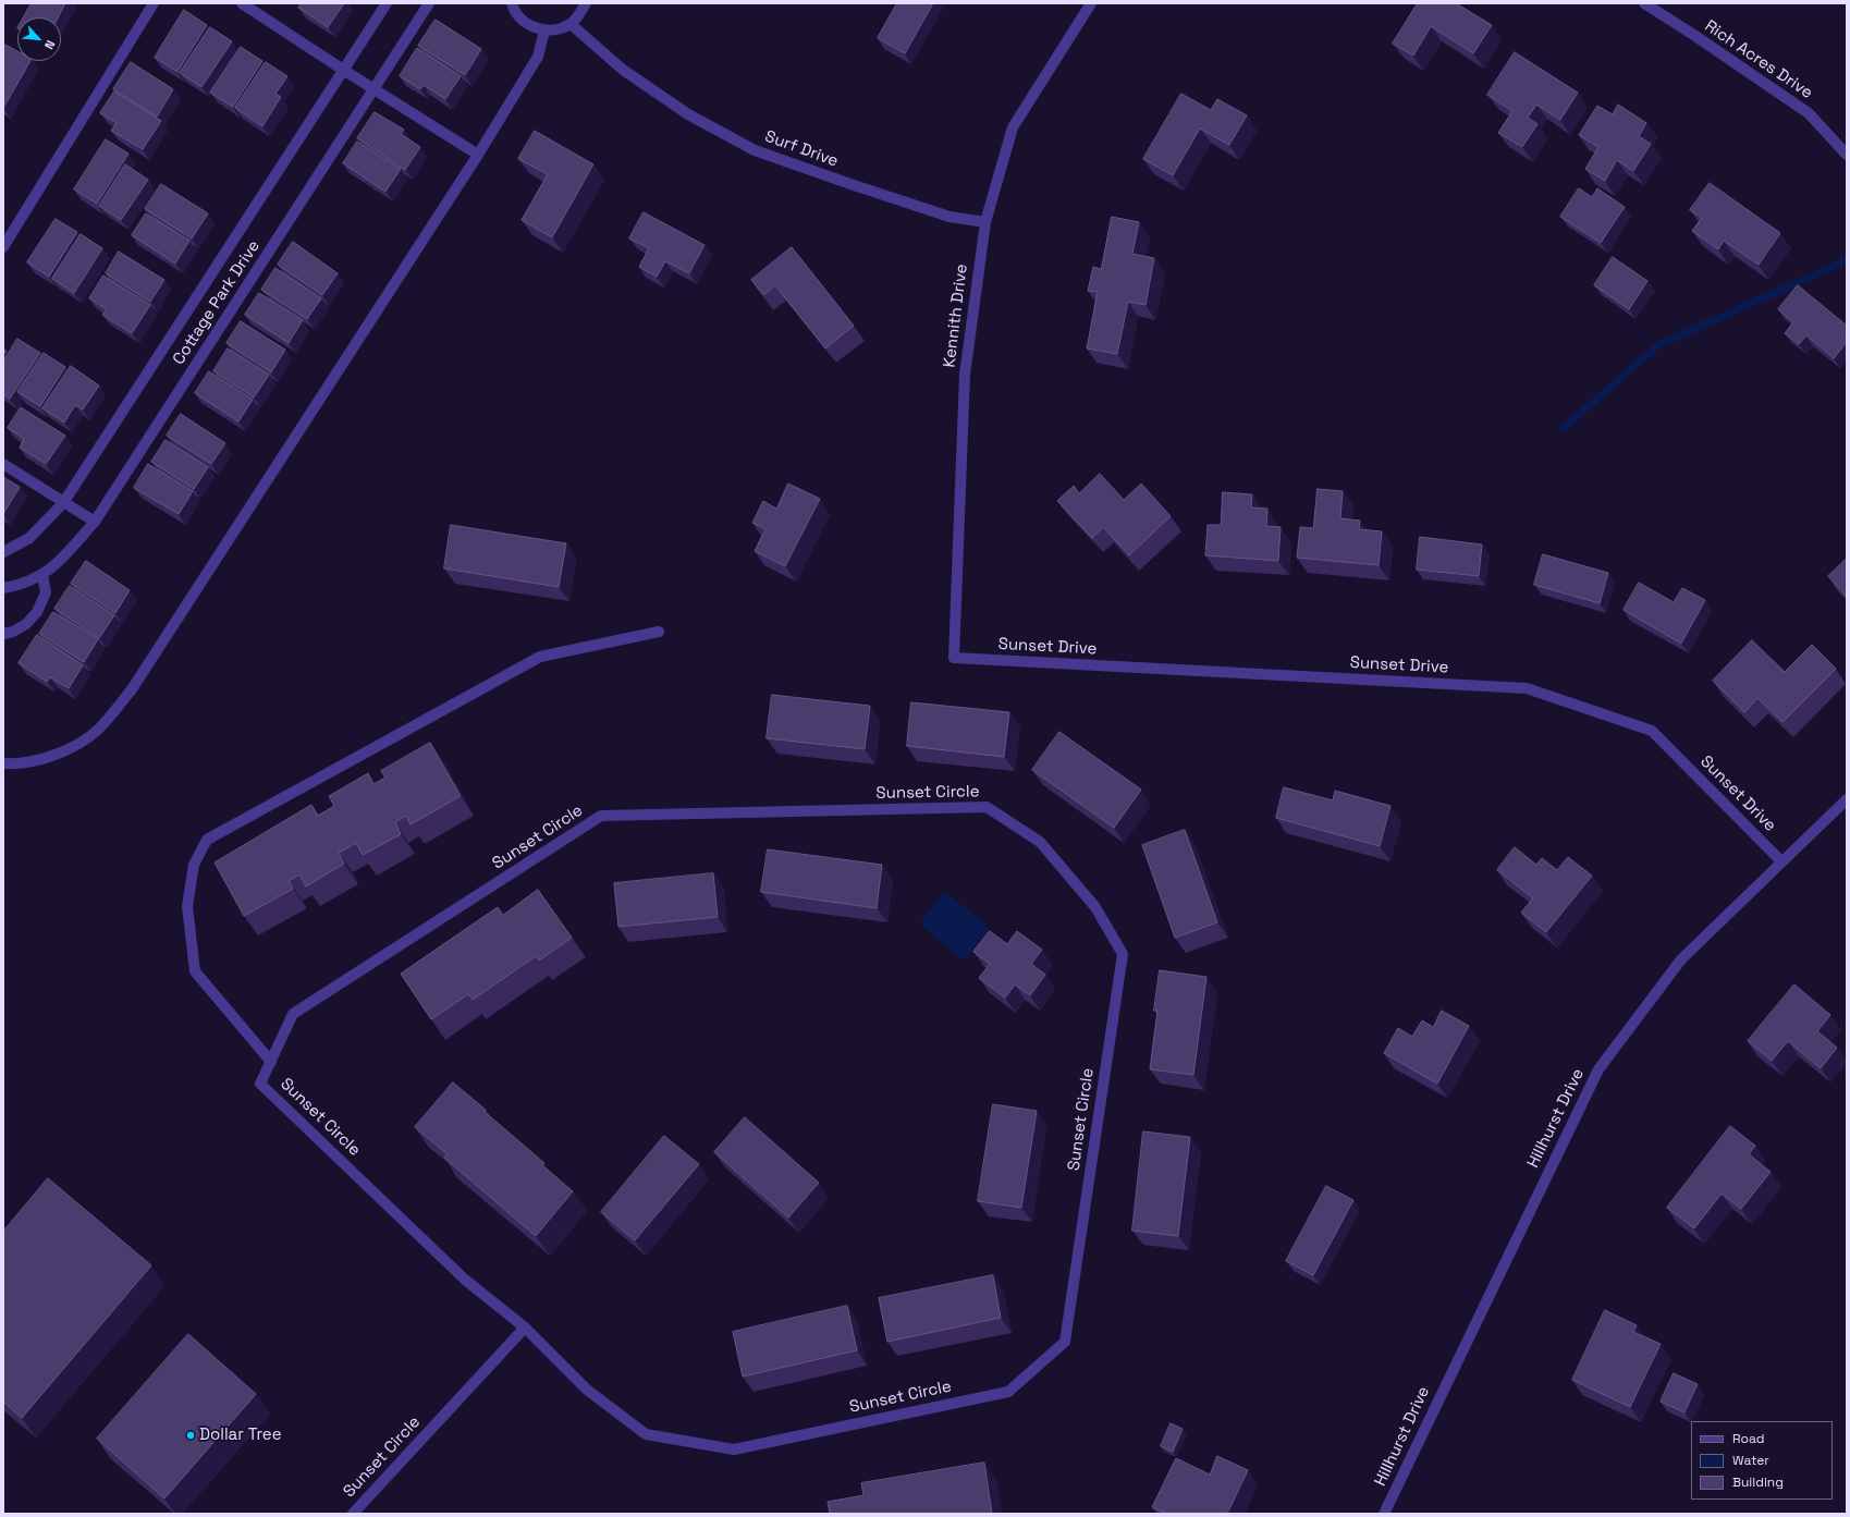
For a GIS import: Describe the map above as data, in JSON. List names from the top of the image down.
{
  "streets": {
    "street": [
      "Rich Acres Drive",
      "Surf Drive",
      "Cottage Park Drive",
      "Kennith Drive",
      "Sunset Drive",
      "Sunset Circle",
      "Hillhurst Drive"
    ]
  },
  "crossings": [
    ["Surf Drive", "Kennith Drive"],
    ["Kennith Drive", "Sunset Drive"],
    ["Sunset Drive", "Hillhurst Drive"]
  ],
  "places": ["Dollar Tree"],
  "legend": ["Road", "Water", "Building"],
  "north": "bottom right"
}
